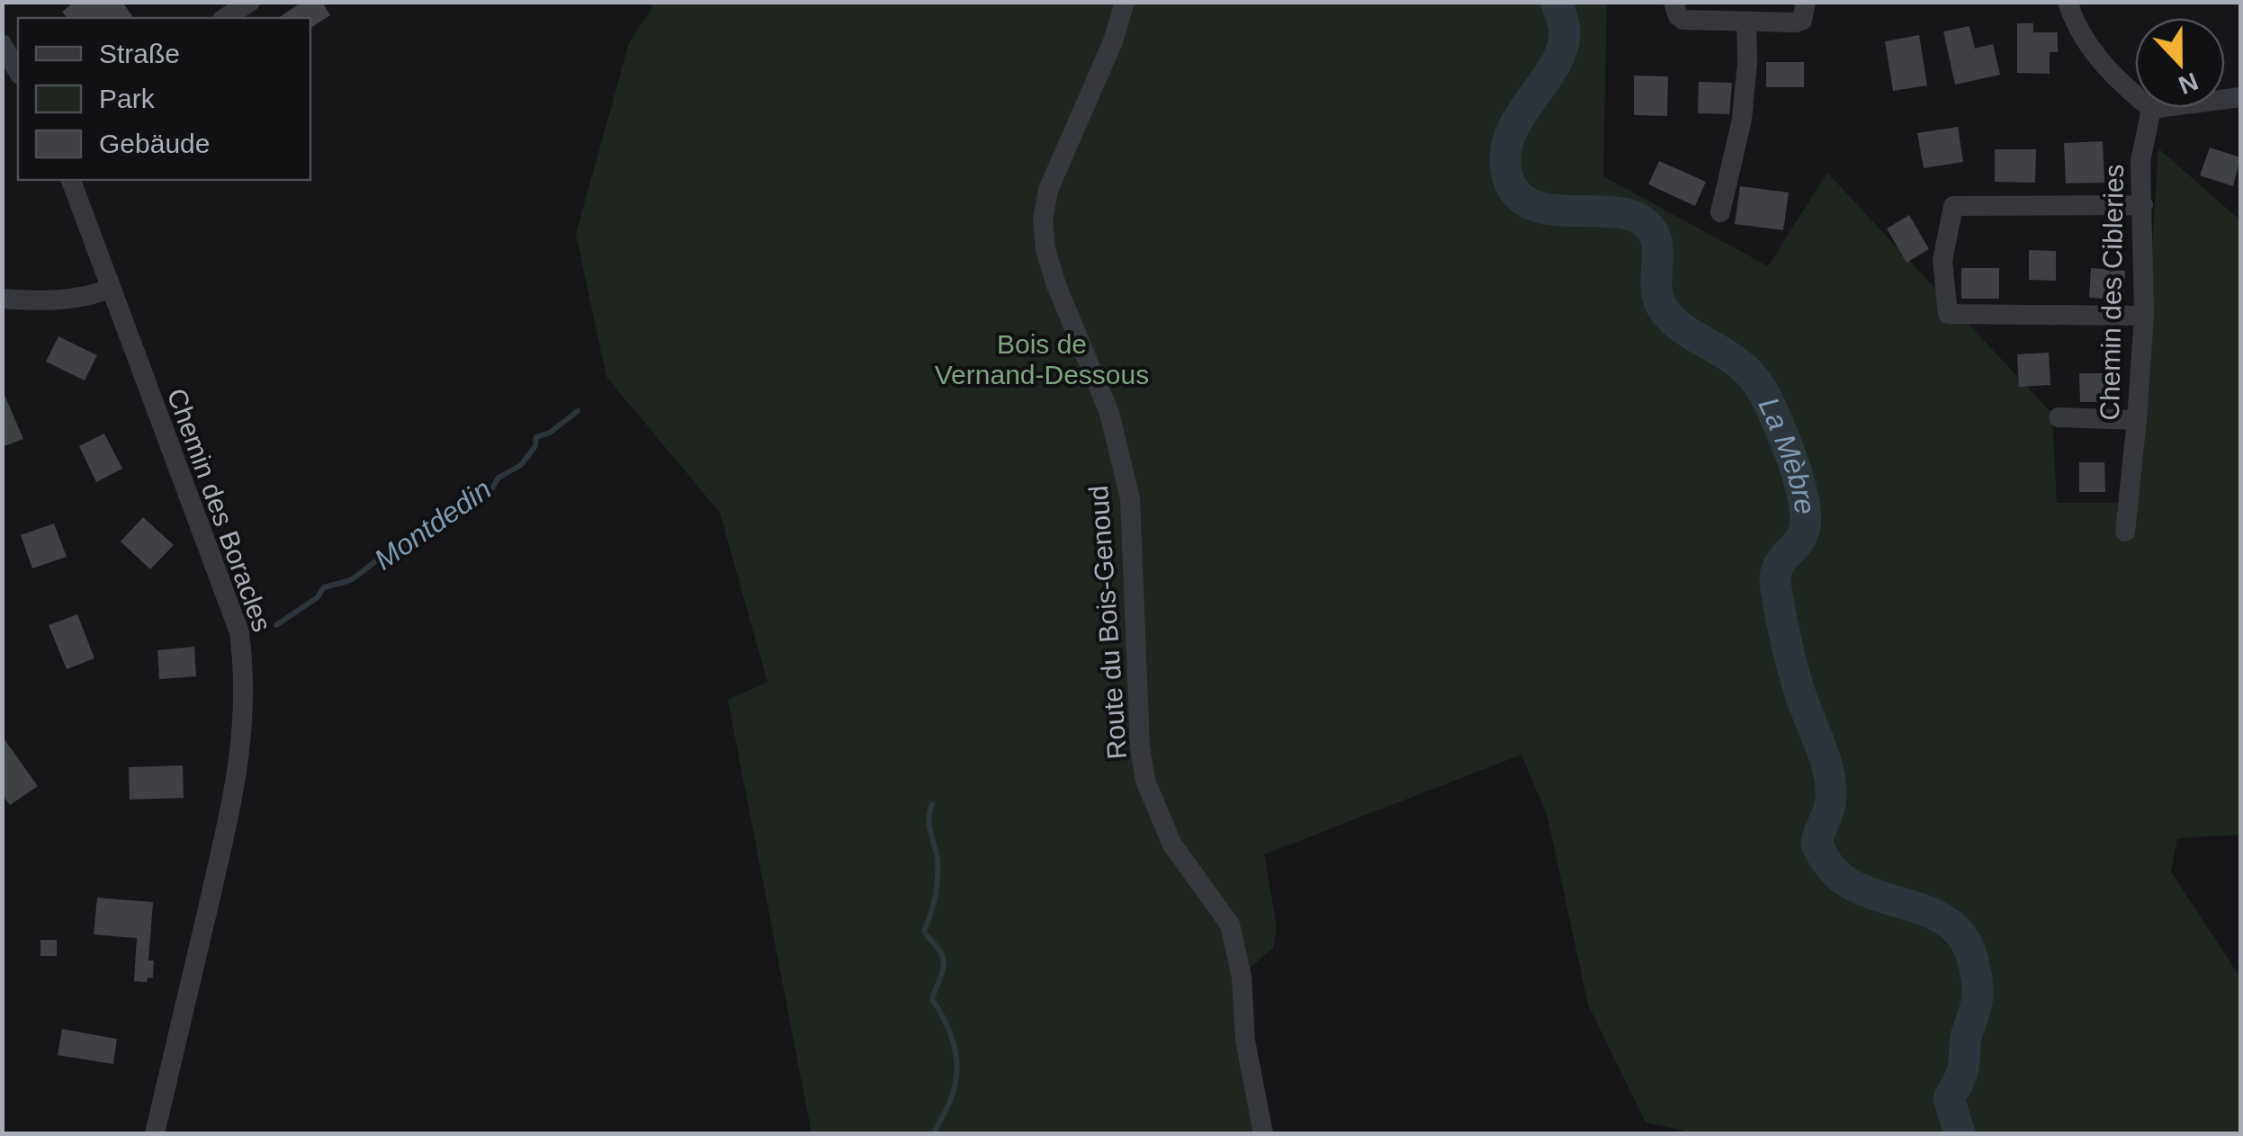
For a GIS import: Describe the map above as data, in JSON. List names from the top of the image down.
{
  "streets": {
    "street": ["Chemin des Cibleries", "Chemin des Boracles", "Route du Bois-Genoud"]
  },
  "water": ["La Mèbre", "Montdedin"],
  "parks": ["Bois de Vernand-Dessous"],
  "legend": ["Straße", "Park", "Gebäude"],
  "north": "bottom"
}
